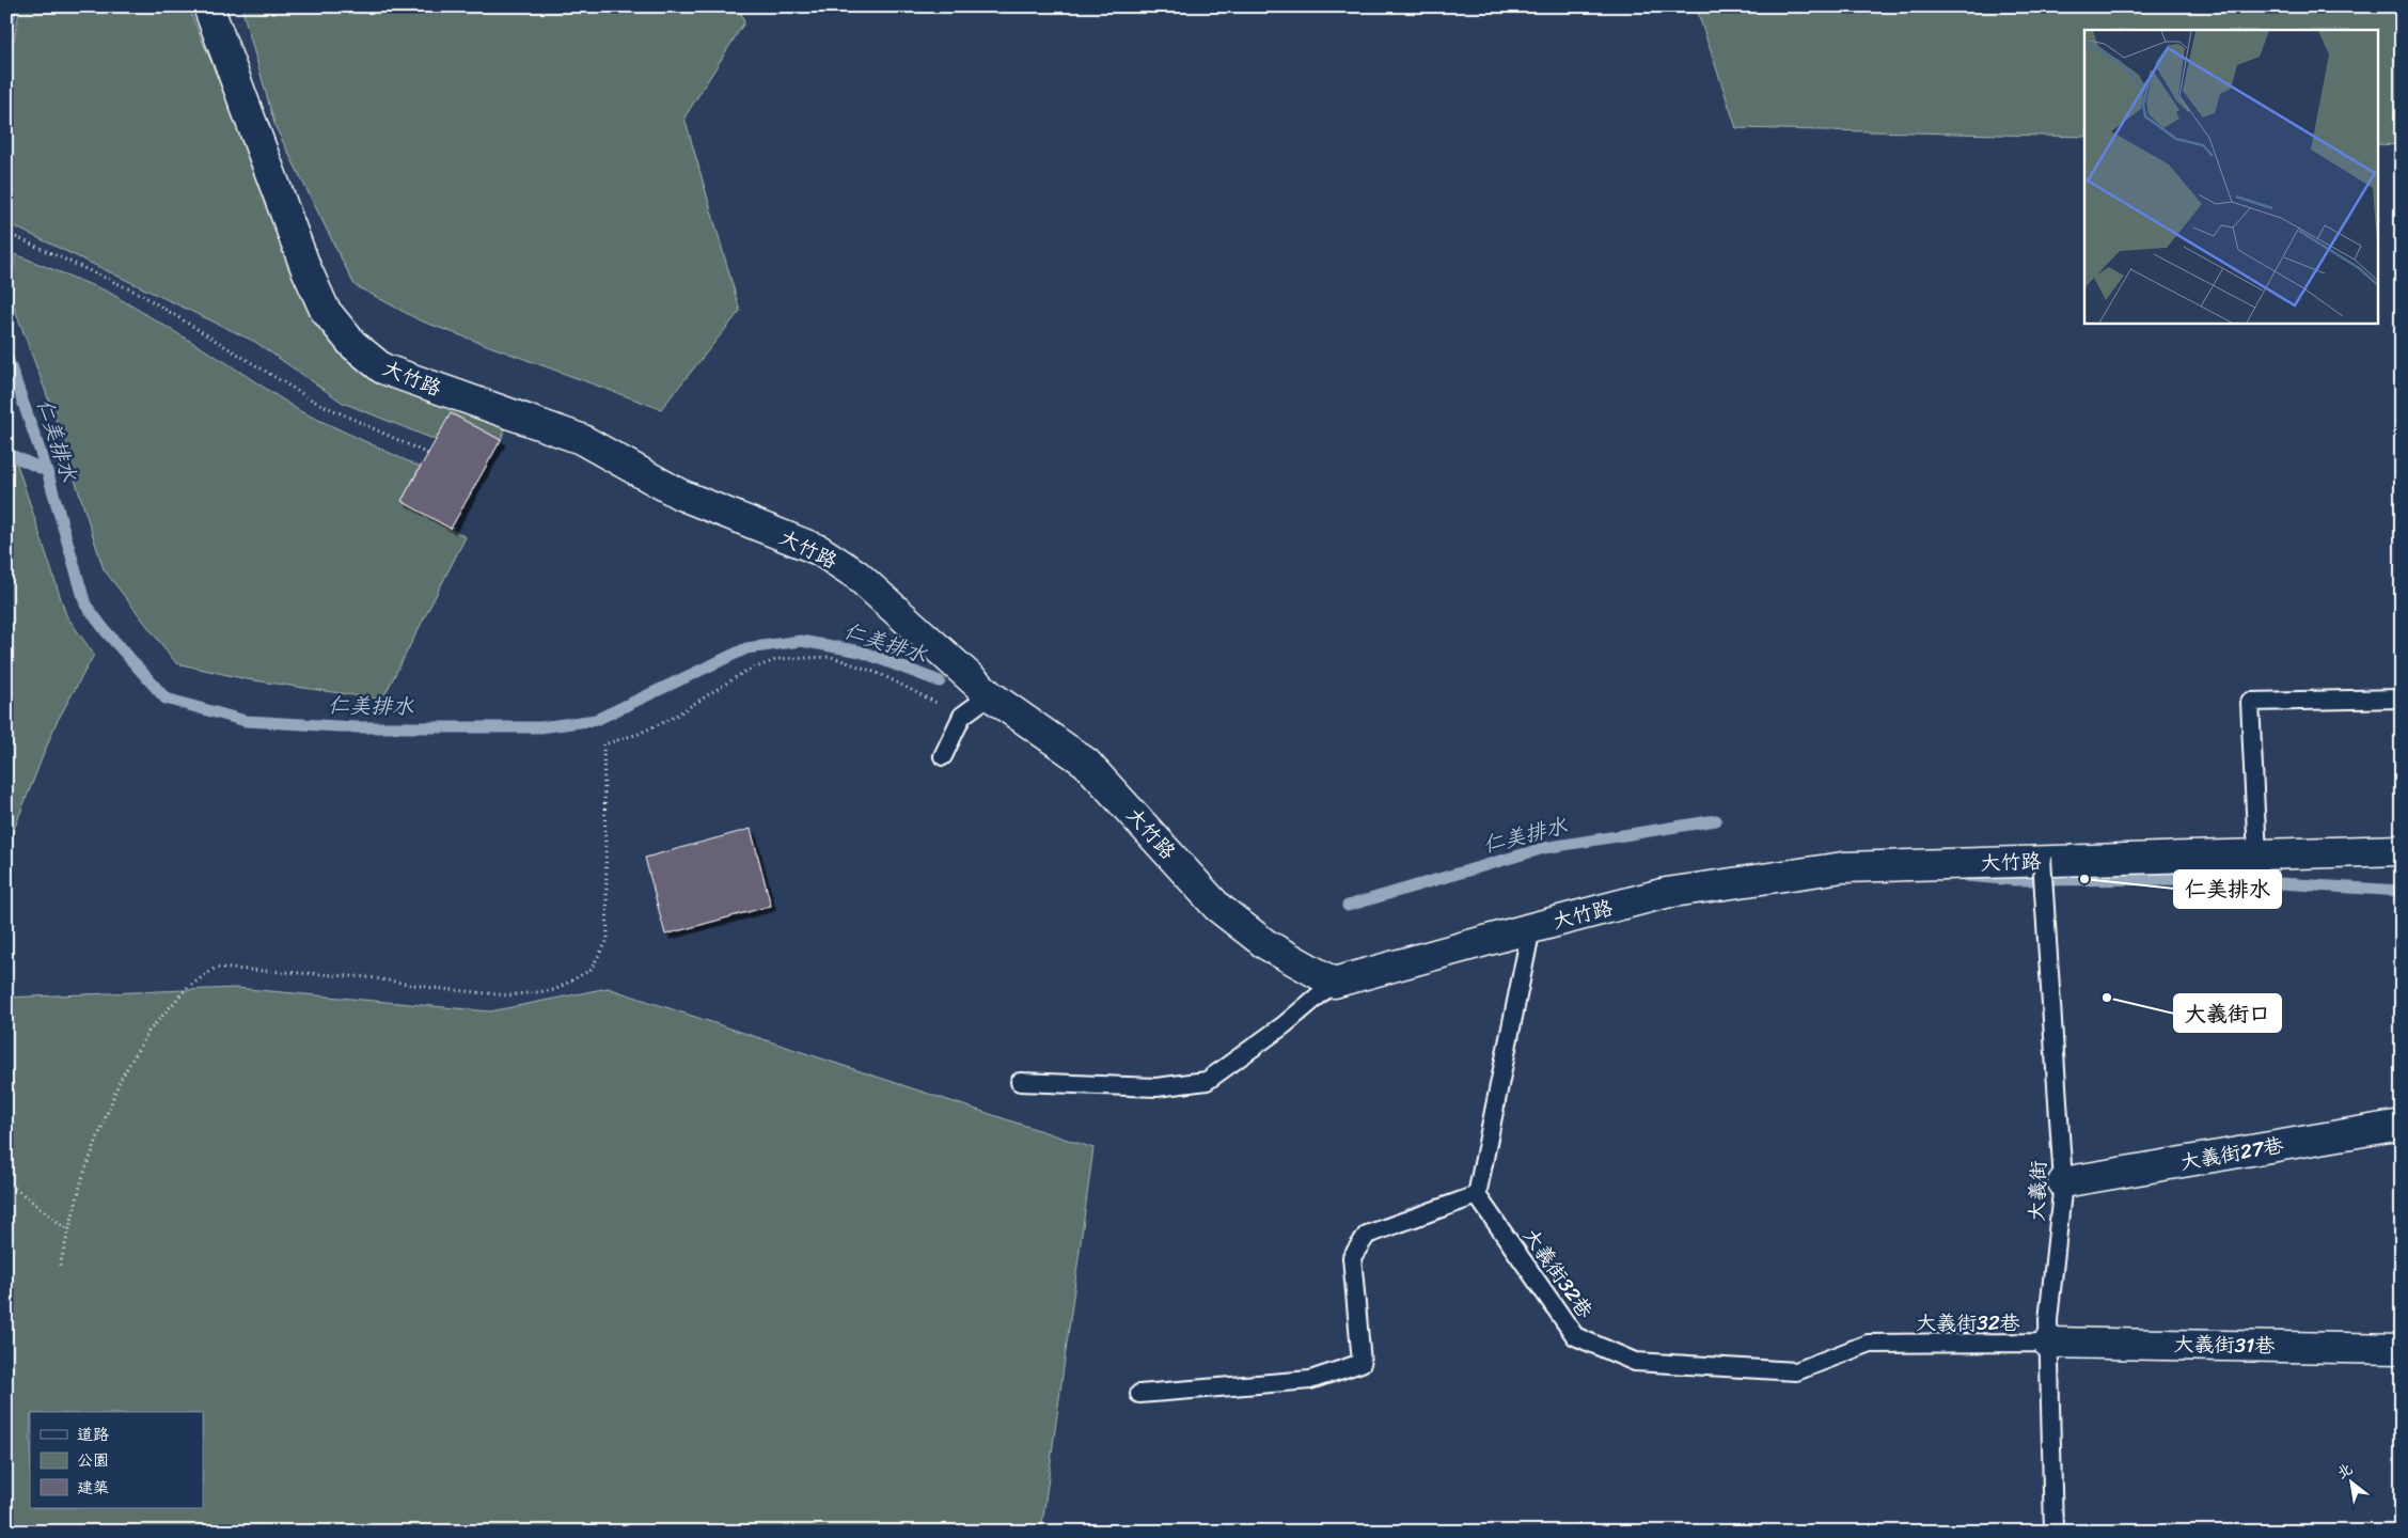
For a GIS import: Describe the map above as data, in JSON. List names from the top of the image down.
{
  "streets": {
    "street": ["大竹路", "大義街27巷", "大義街31巷"],
    "lane": ["大義街", "大義街32巷"]
  },
  "crossings": [
    ["大竹路", "大義街"],
    ["大義街27巷", "大義街"],
    ["大義街", "大義街32巷"],
    ["大義街", "大義街31巷"],
    ["大義街32巷", "大義街31巷"]
  ],
  "water": ["仁美排水"],
  "places": ["仁美排水", "大義街口"],
  "legend": ["道路", "公園", "建築"],
  "north": "top left"
}
